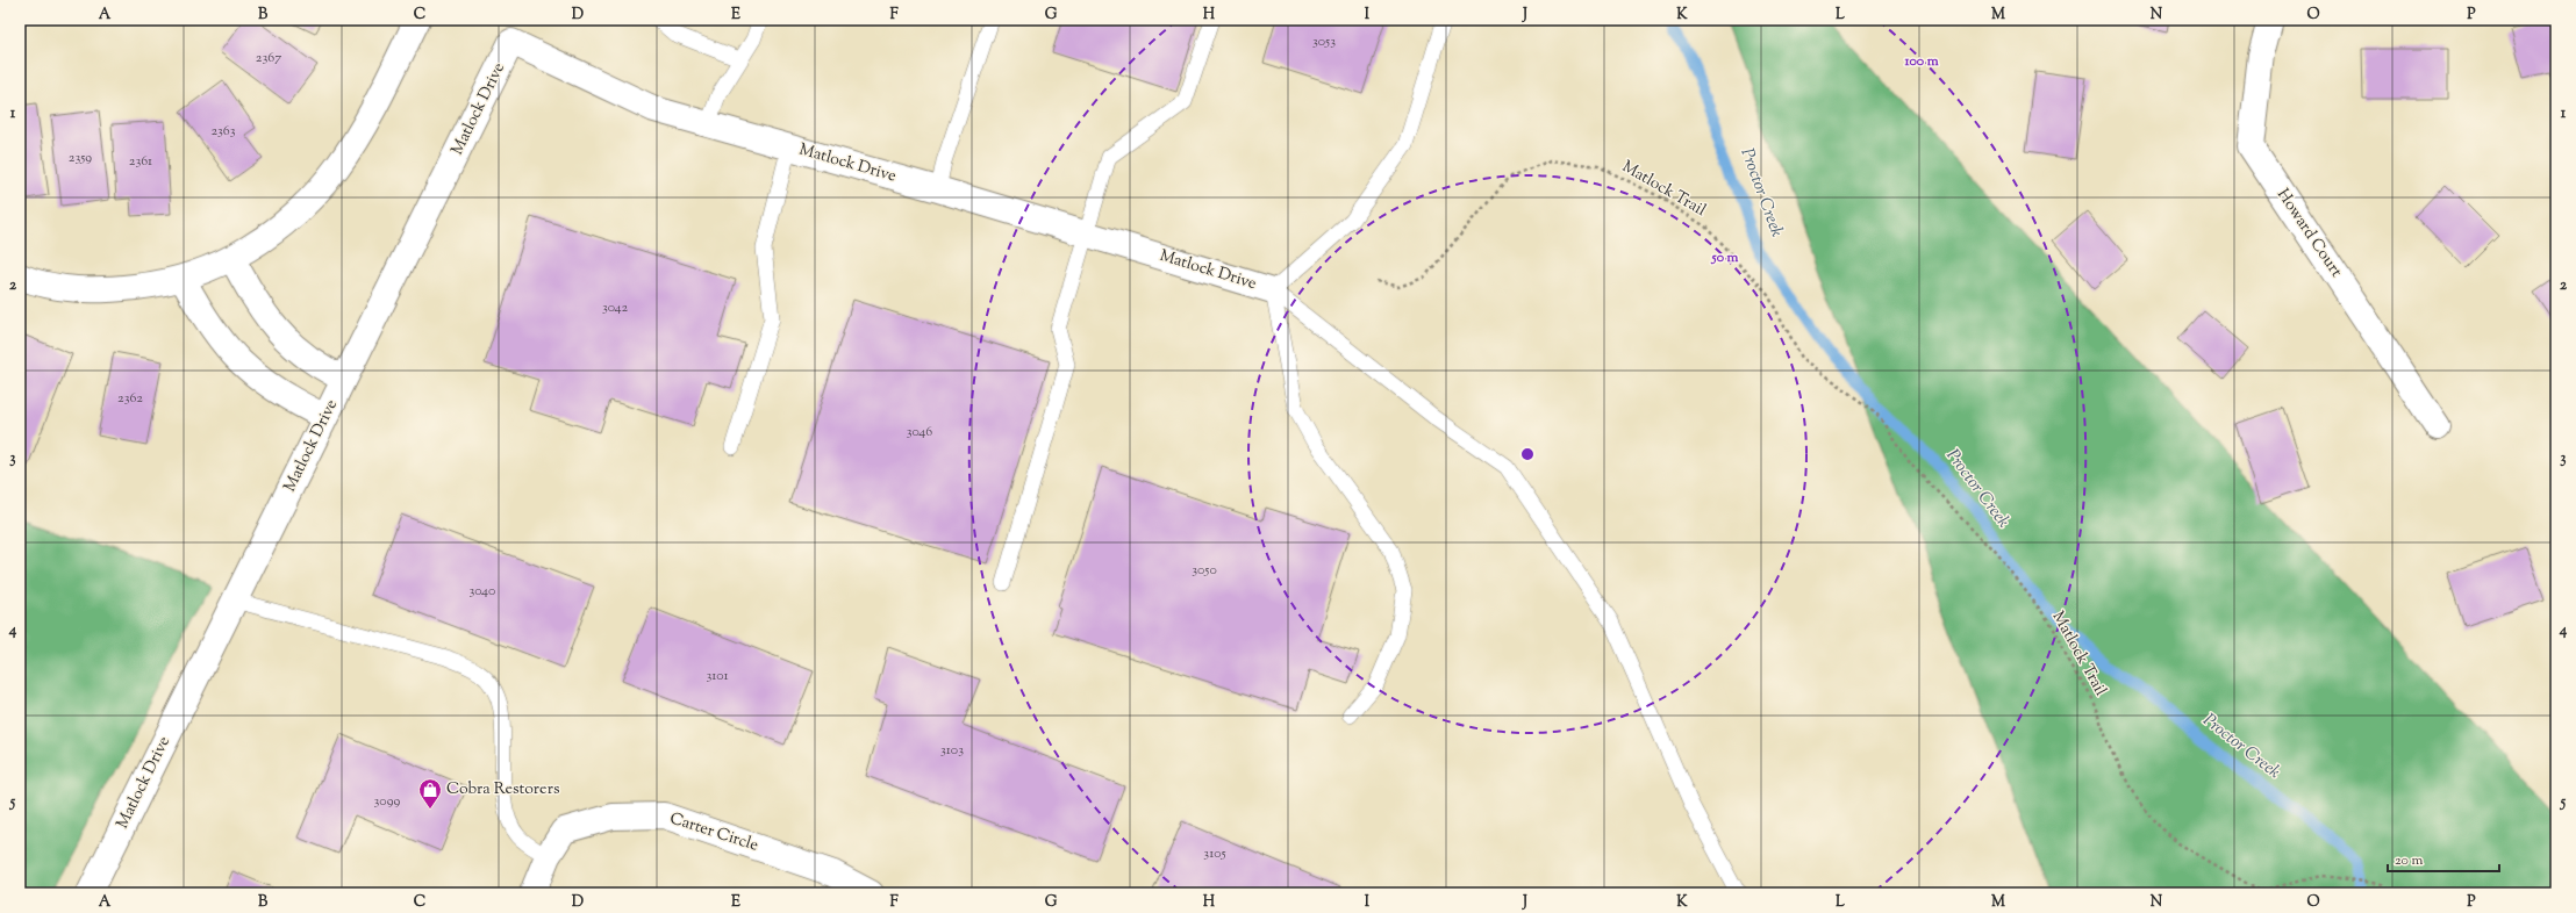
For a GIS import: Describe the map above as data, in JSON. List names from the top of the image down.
{
  "streets": {
    "street": ["Matlock Drive", "Howard Court", "Carter Circle"],
    "path": ["Matlock Trail"]
  },
  "water": ["Proctor Creek"],
  "places": {
    "shop": ["Cobra Restorers"]
  },
  "house_numbers": [
    "3053",
    "2367",
    "2363",
    "2359",
    "2361",
    "3042",
    "2362",
    "3046",
    "3050",
    "3040",
    "3101",
    "3103",
    "3099",
    "3105"
  ],
  "scale_bar": "20 m",
  "grid": {
    "columns": [
      "A",
      "B",
      "C",
      "D",
      "E",
      "F",
      "G",
      "H",
      "I",
      "J",
      "K",
      "L",
      "M",
      "N",
      "O",
      "P"
    ],
    "rows": [
      "1",
      "2",
      "3",
      "4",
      "5"
    ]
  },
  "rings": ["100 m", "50 m"]
}
